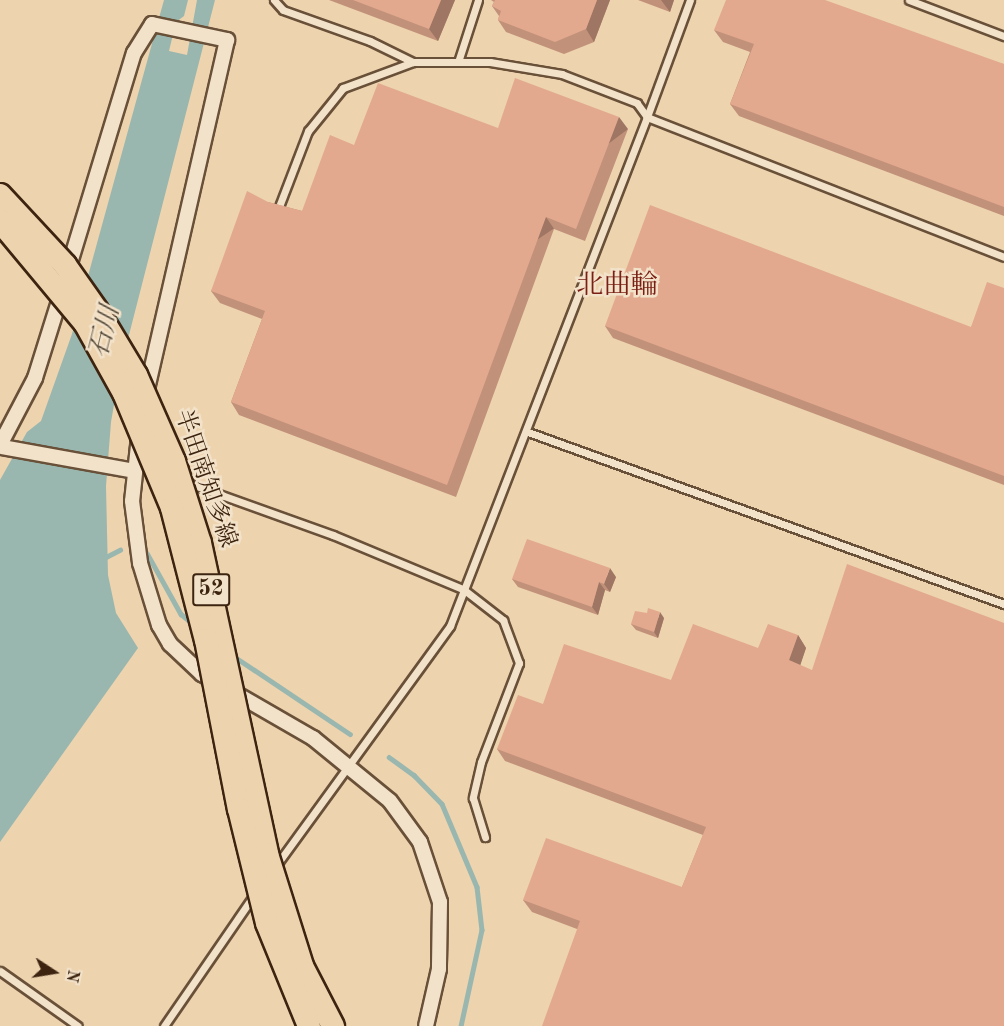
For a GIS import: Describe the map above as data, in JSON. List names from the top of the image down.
{
  "streets": {
    "main road": ["半田南知多線", "52"]
  },
  "districts": ["北曲輪"],
  "water": ["石川"],
  "north": "right"
}
